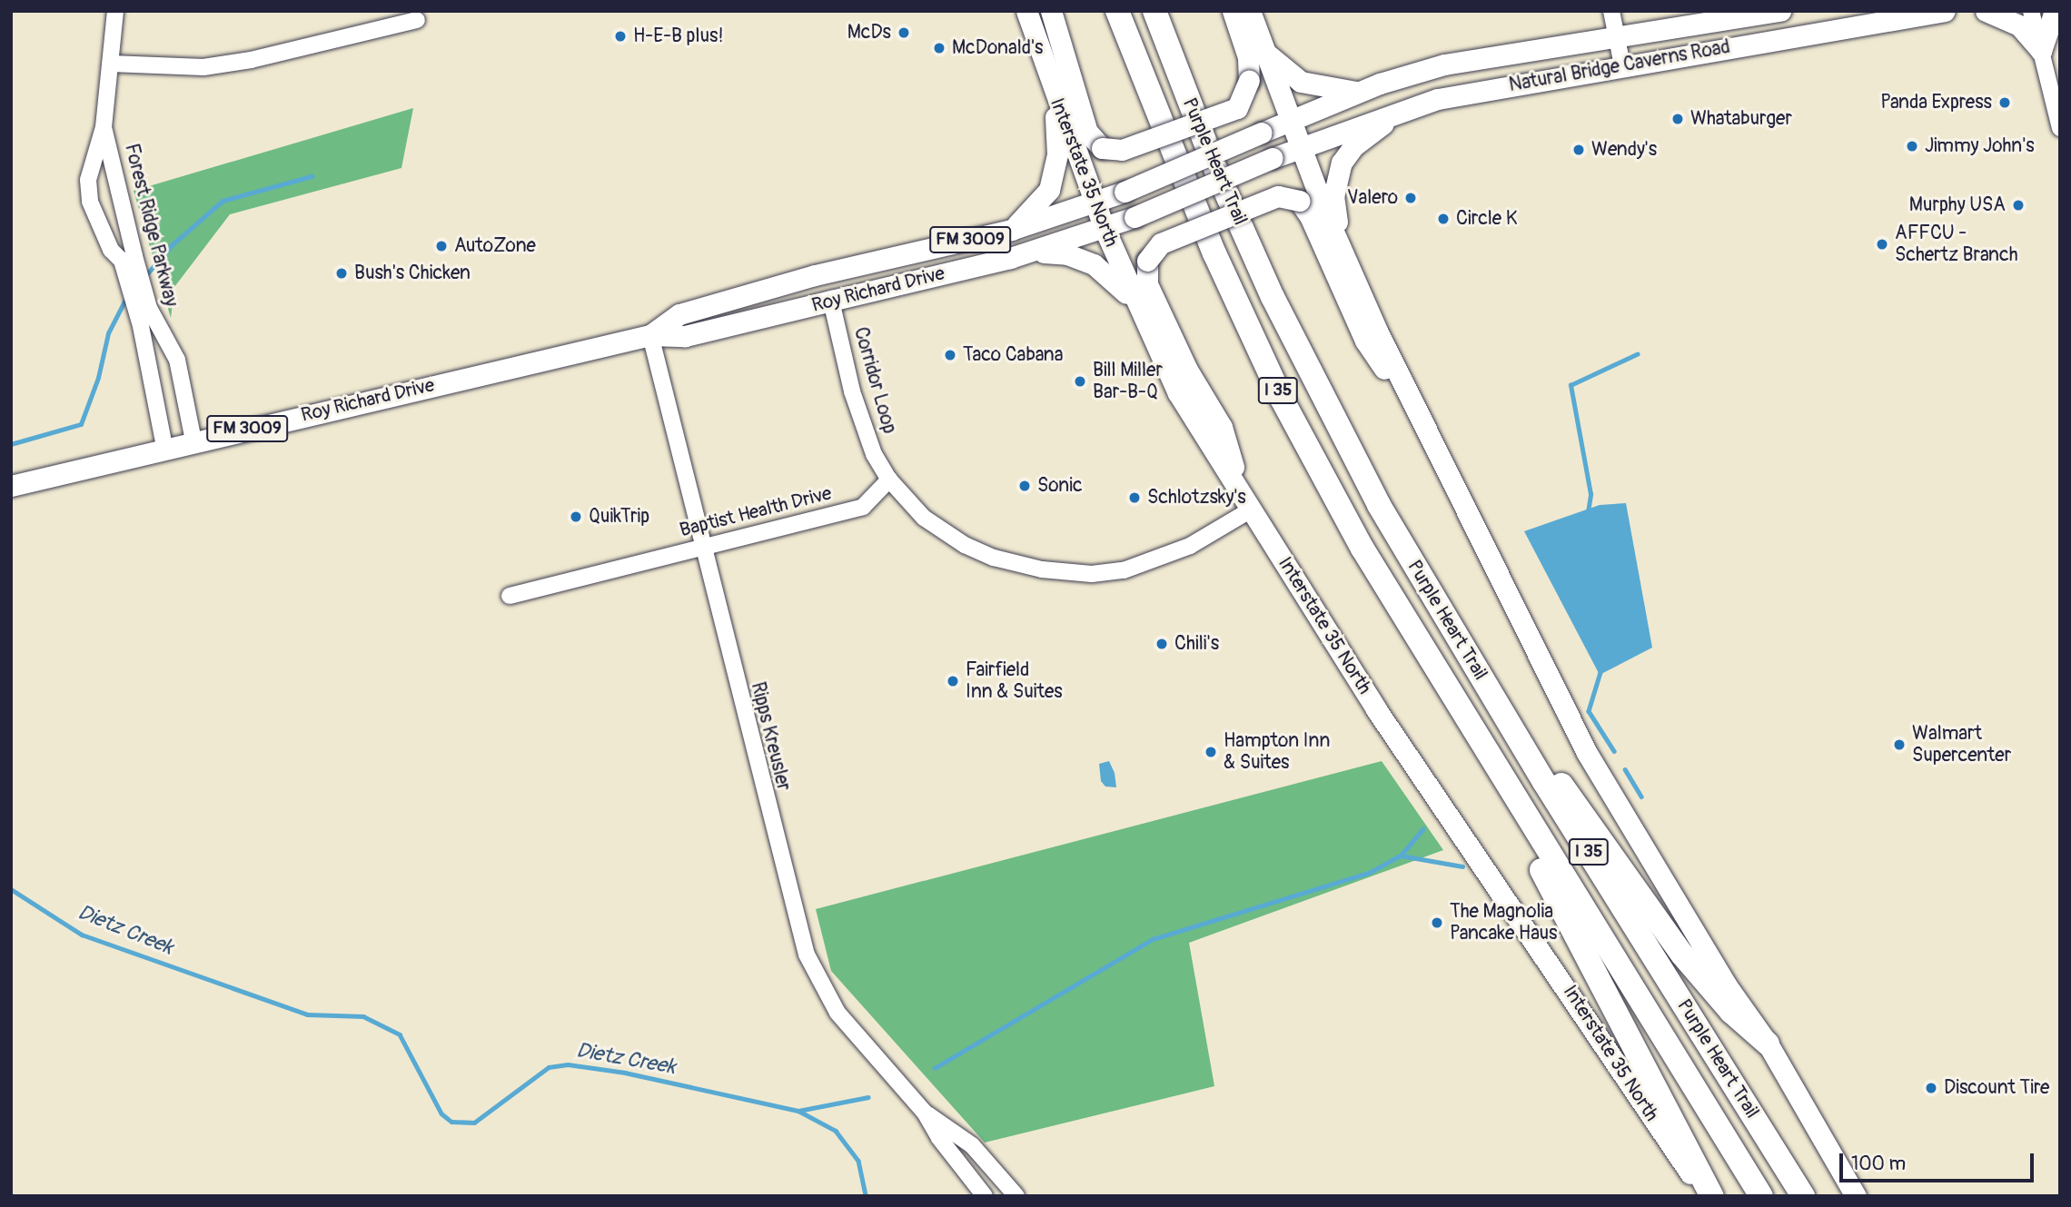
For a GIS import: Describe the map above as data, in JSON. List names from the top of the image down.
{
  "streets": {
    "highway": ["Purple Heart Trail", "I 35"],
    "main road": [
      "Natural Bridge Caverns Road",
      "Interstate 35 North",
      "FM 3009",
      "Roy Richard Drive"
    ],
    "street": [
      "Forest Ridge Parkway",
      "Corridor Loop",
      "Baptist Health Drive",
      "Ripps Kreusler"
    ]
  },
  "crossings": [
    ["Natural Bridge Caverns Road", "Interstate 35 North"],
    ["Natural Bridge Caverns Road", "FM 3009"],
    ["Natural Bridge Caverns Road", "Roy Richard Drive"],
    ["Interstate 35 North", "FM 3009"],
    ["Interstate 35 North", "Roy Richard Drive"],
    ["Interstate 35 North", "Corridor Loop"],
    ["Forest Ridge Parkway", "Roy Richard Drive"],
    ["FM 3009", "Roy Richard Drive"],
    ["Roy Richard Drive", "Corridor Loop"],
    ["Roy Richard Drive", "Ripps Kreusler"],
    ["Corridor Loop", "Baptist Health Drive"],
    ["Baptist Health Drive", "Ripps Kreusler"]
  ],
  "water": ["Dietz Creek"],
  "places": [
    "McDs",
    "H-E-B plus!",
    "McDonald's",
    "Panda Express",
    "Whataburger",
    "Jimmy John's",
    "Wendy's",
    "Valero",
    "Murphy USA",
    "Circle K",
    "AFFCU - Schertz Branch",
    "AutoZone",
    "Bush's Chicken",
    "Taco Cabana",
    "Bill Miller Bar-B-Q",
    "Sonic",
    "Schlotzsky's",
    "QuikTrip",
    "Chili's",
    "Fairfield Inn & Suites",
    "Walmart Supercenter",
    "Hampton Inn & Suites",
    "The Magnolia Pancake Haus",
    "Discount Tire"
  ],
  "scale_bar": "100 m"
}
